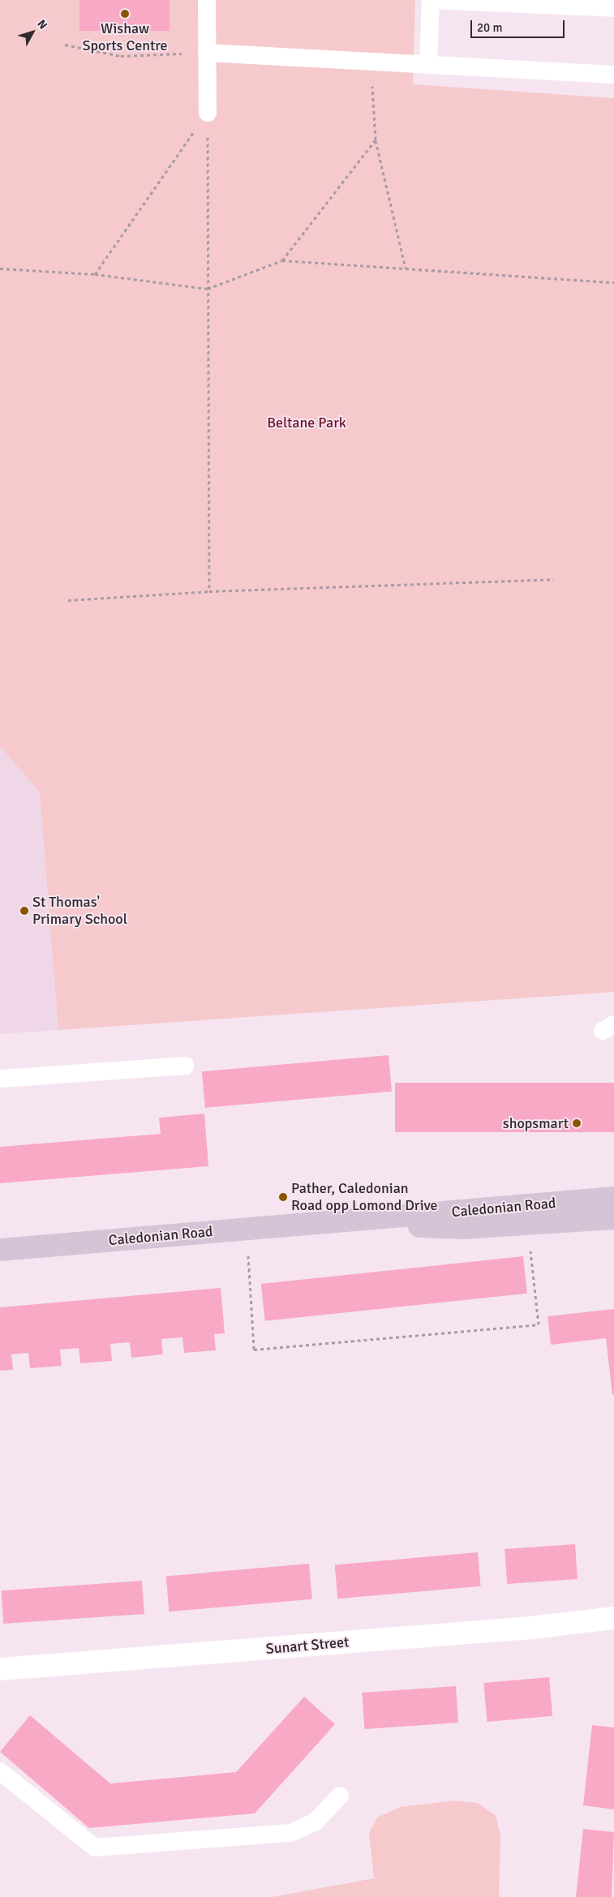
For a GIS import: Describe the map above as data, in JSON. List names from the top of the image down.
{
  "streets": {
    "main road": ["Caledonian Road"],
    "street": ["Sunart Street"]
  },
  "parks": ["Beltane Park"],
  "places": [
    "Wishaw Sports Centre",
    "St Thomas' Primary School",
    "shopsmart",
    "Pather, Caledonian Road opp Lomond Drive"
  ],
  "scale_bar": "20 m",
  "north": "top right"
}
